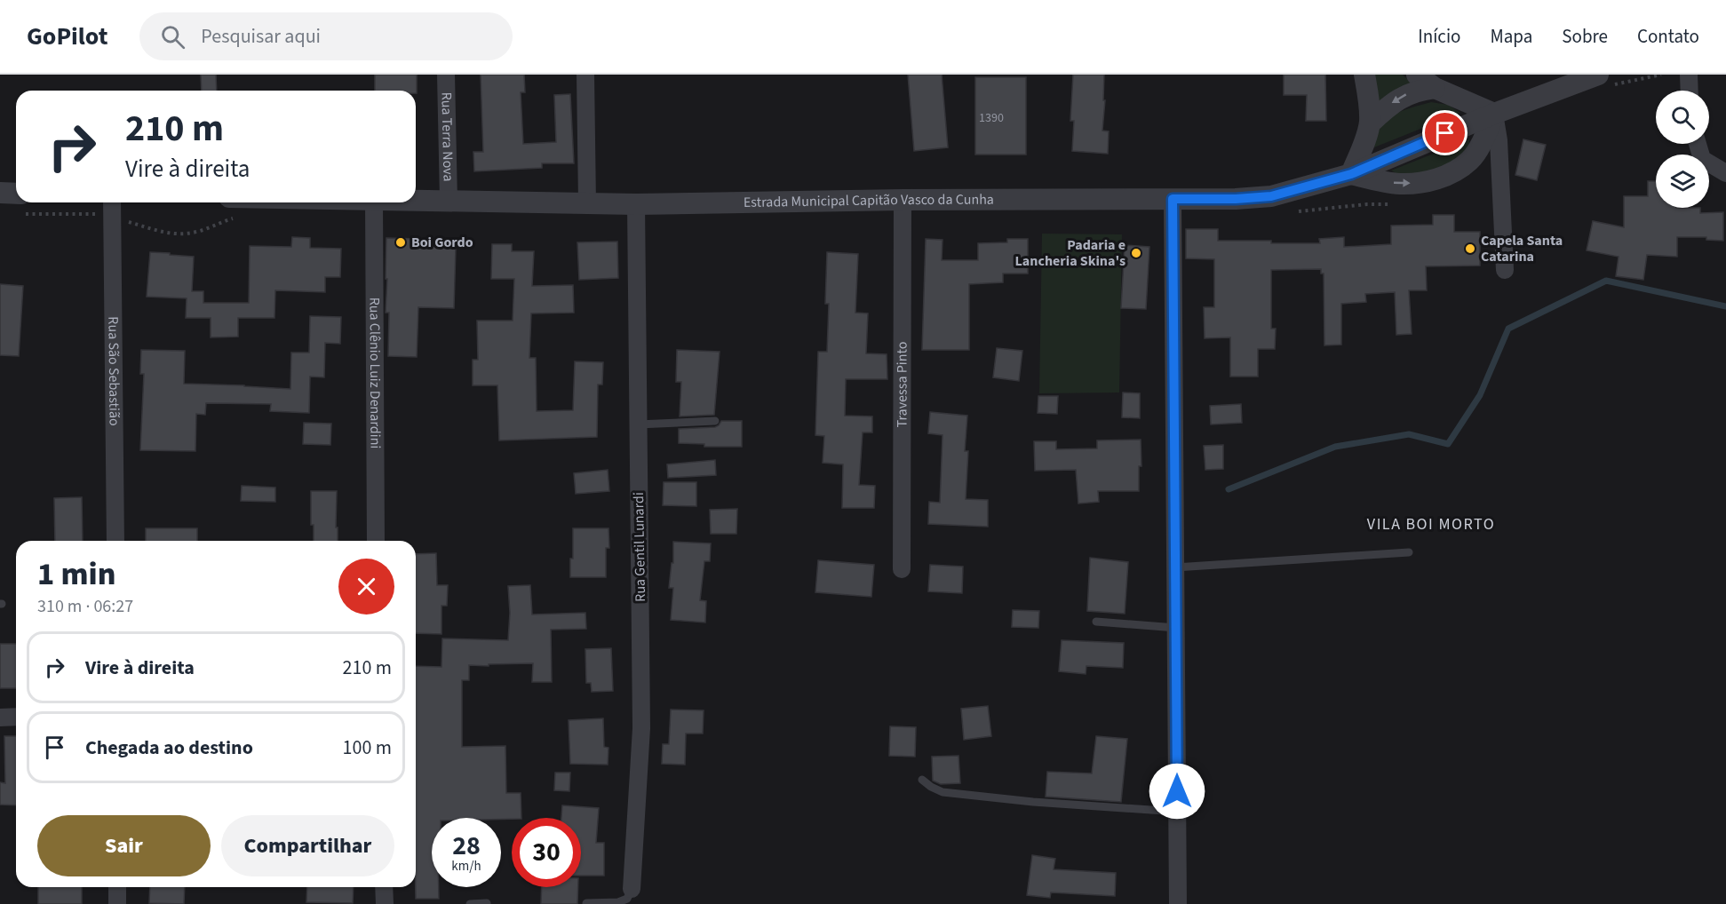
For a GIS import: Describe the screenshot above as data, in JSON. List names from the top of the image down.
{
  "streets": {
    "street": [
      "Rua Terra Nova",
      "Estrada Municipal Capitão Vasco da Cunha",
      "Rua São Sebastião",
      "Rua Clênio Luiz Denardini",
      "Travessa Pinto",
      "Rua Gentil Lunardi"
    ]
  },
  "crossings": [
    ["Rua Terra Nova", "Estrada Municipal Capitão Vasco da Cunha"],
    ["Estrada Municipal Capitão Vasco da Cunha", "Travessa Pinto"],
    ["Estrada Municipal Capitão Vasco da Cunha", "Rua Gentil Lunardi"]
  ],
  "districts": ["VILA BOI MORTO"],
  "places": ["Boi Gordo", "Capela Santa Catarina", "Padaria e Lancheria Skina's"],
  "house_numbers": ["1390"],
  "page": {
    "header": "GoPilot",
    "search": "Pesquisar aqui",
    "nav": [
      "Início",
      "Mapa",
      "Sobre",
      "Contato"
    ],
    "turn": ["210 m", "Vire à direita"],
    "heading": ["1 min", "310 m · 06:27"],
    "list": [
      {
        "name": "Vire à direita",
        "value": "210 m"
      },
      {
        "name": "Chegada ao destino",
        "value": "100 m"
      }
    ],
    "buttons": ["Sair", "Compartilhar"],
    "speed": "28 km/h",
    "limit": "30"
  }
}
